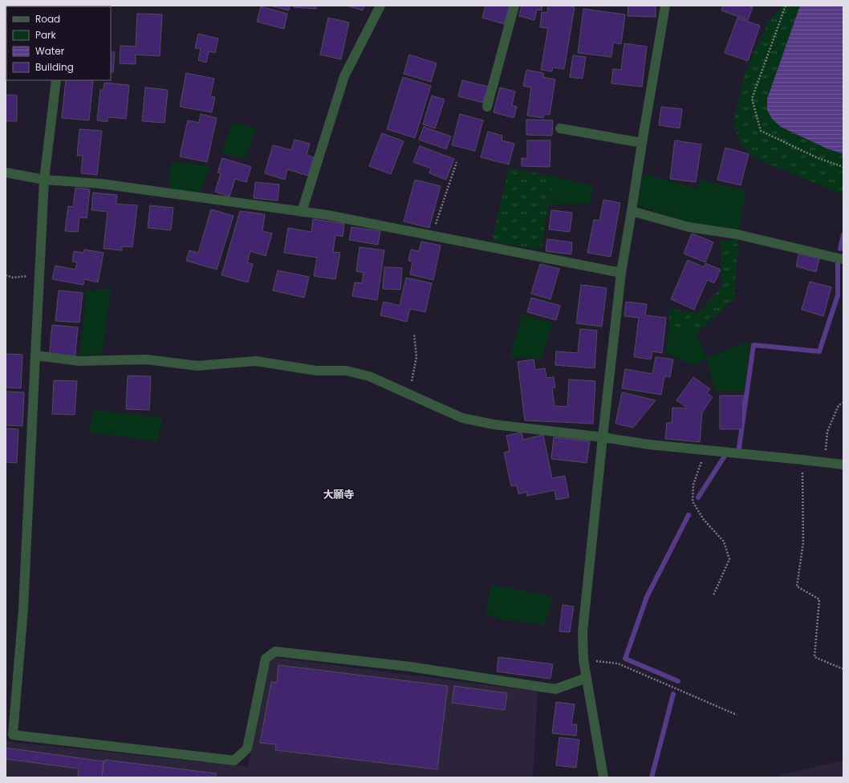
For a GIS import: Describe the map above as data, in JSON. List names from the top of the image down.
{
  "districts": ["大願寺"],
  "legend": [
    "Road",
    "Park",
    "Water",
    "Building"
  ]
}
